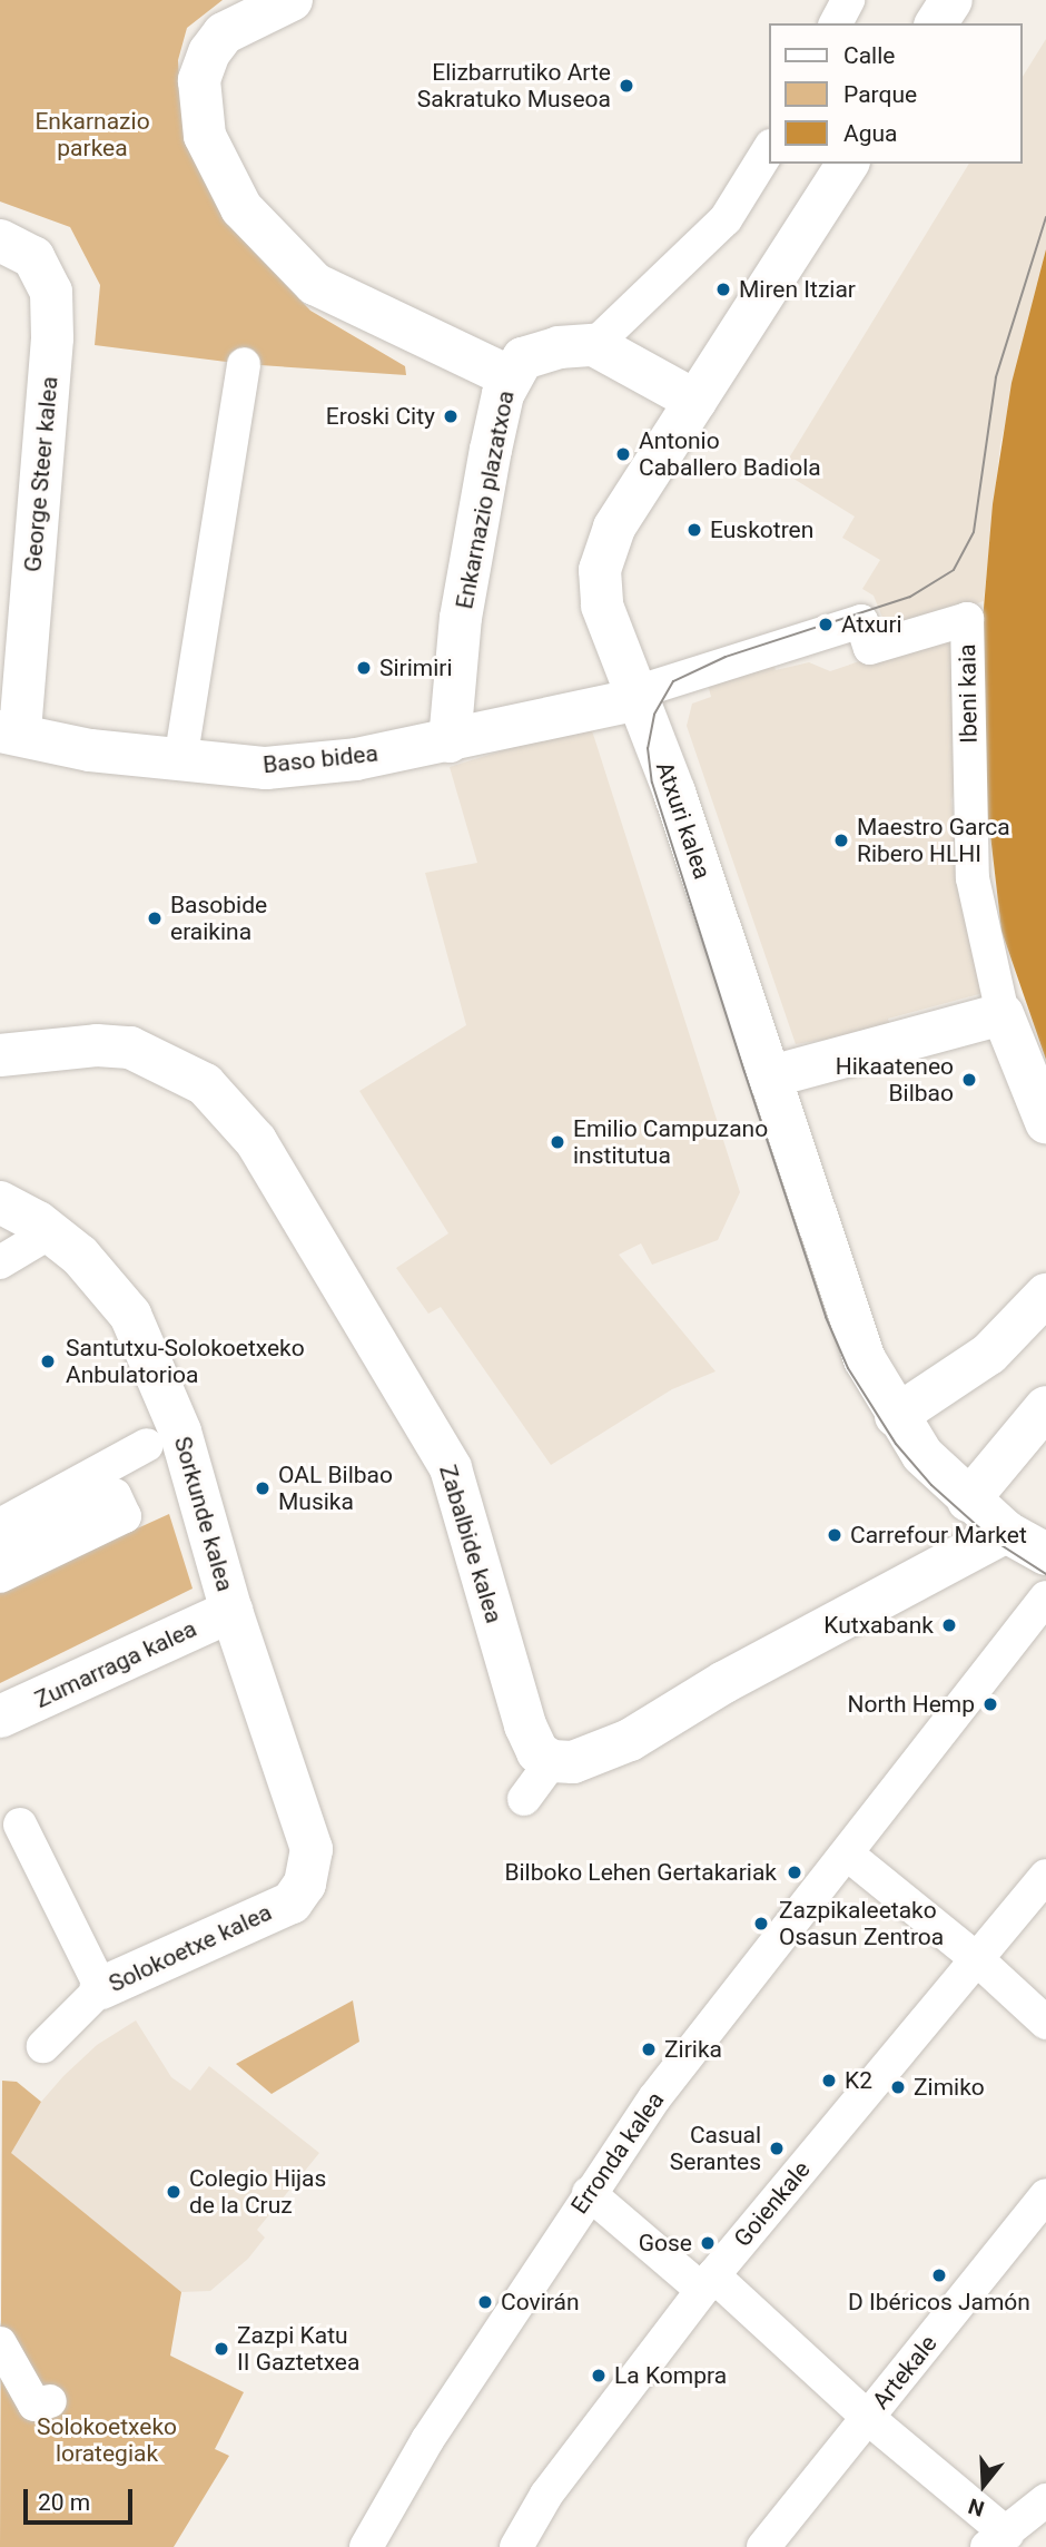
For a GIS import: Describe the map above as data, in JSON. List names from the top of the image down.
{
  "streets": {
    "street": [
      "George Steer kalea",
      "Enkarnazio plazatxoa",
      "Ibeni kaia",
      "Baso bidea",
      "Atxuri kalea",
      "Sorkunde kalea",
      "Zabalbide kalea",
      "Zumarraga kalea",
      "Solokoetxe kalea",
      "Erronda kalea",
      "Goienkale",
      "Artekale"
    ]
  },
  "crossings": [
    ["George Steer kalea", "Baso bidea"],
    ["Enkarnazio plazatxoa", "Baso bidea"],
    ["Ibeni kaia", "Baso bidea"],
    ["Ibeni kaia", "Atxuri kalea"],
    ["Baso bidea", "Atxuri kalea"],
    ["Sorkunde kalea", "Zumarraga kalea"],
    ["Sorkunde kalea", "Solokoetxe kalea"]
  ],
  "parks": ["Enkarnazio parkea", "Solokoetxeko lorategiak"],
  "places": [
    "Elizbarrutiko Arte Sakratuko Museoa",
    "Miren Itziar",
    "Eroski City",
    "Antonio Caballero Badiola",
    "Euskotren",
    "Atxuri",
    "Sirimiri",
    "Maestro Garca Ribero HLHI",
    "Basobide eraikina",
    "Hikaateneo Bilbao",
    "Emilio Campuzano institutua",
    "Santutxu-Solokoetxeko Anbulatorioa",
    "OAL Bilbao Musika",
    "Carrefour Market",
    "Kutxabank",
    "North Hemp",
    "Bilboko Lehen Gertakariak",
    "Zazpikaleetako Osasun Zentroa",
    "Zirika",
    "K2",
    "Zimiko",
    "Casual Serantes",
    "Colegio Hijas de la Cruz",
    "Gose",
    "D Ibéricos Jamón",
    "Covirán",
    "Zazpi Katu II Gaztetxea",
    "La Kompra"
  ],
  "legend": ["Calle", "Parque", "Agua"],
  "scale_bar": "20 m",
  "north": "bottom"
}
